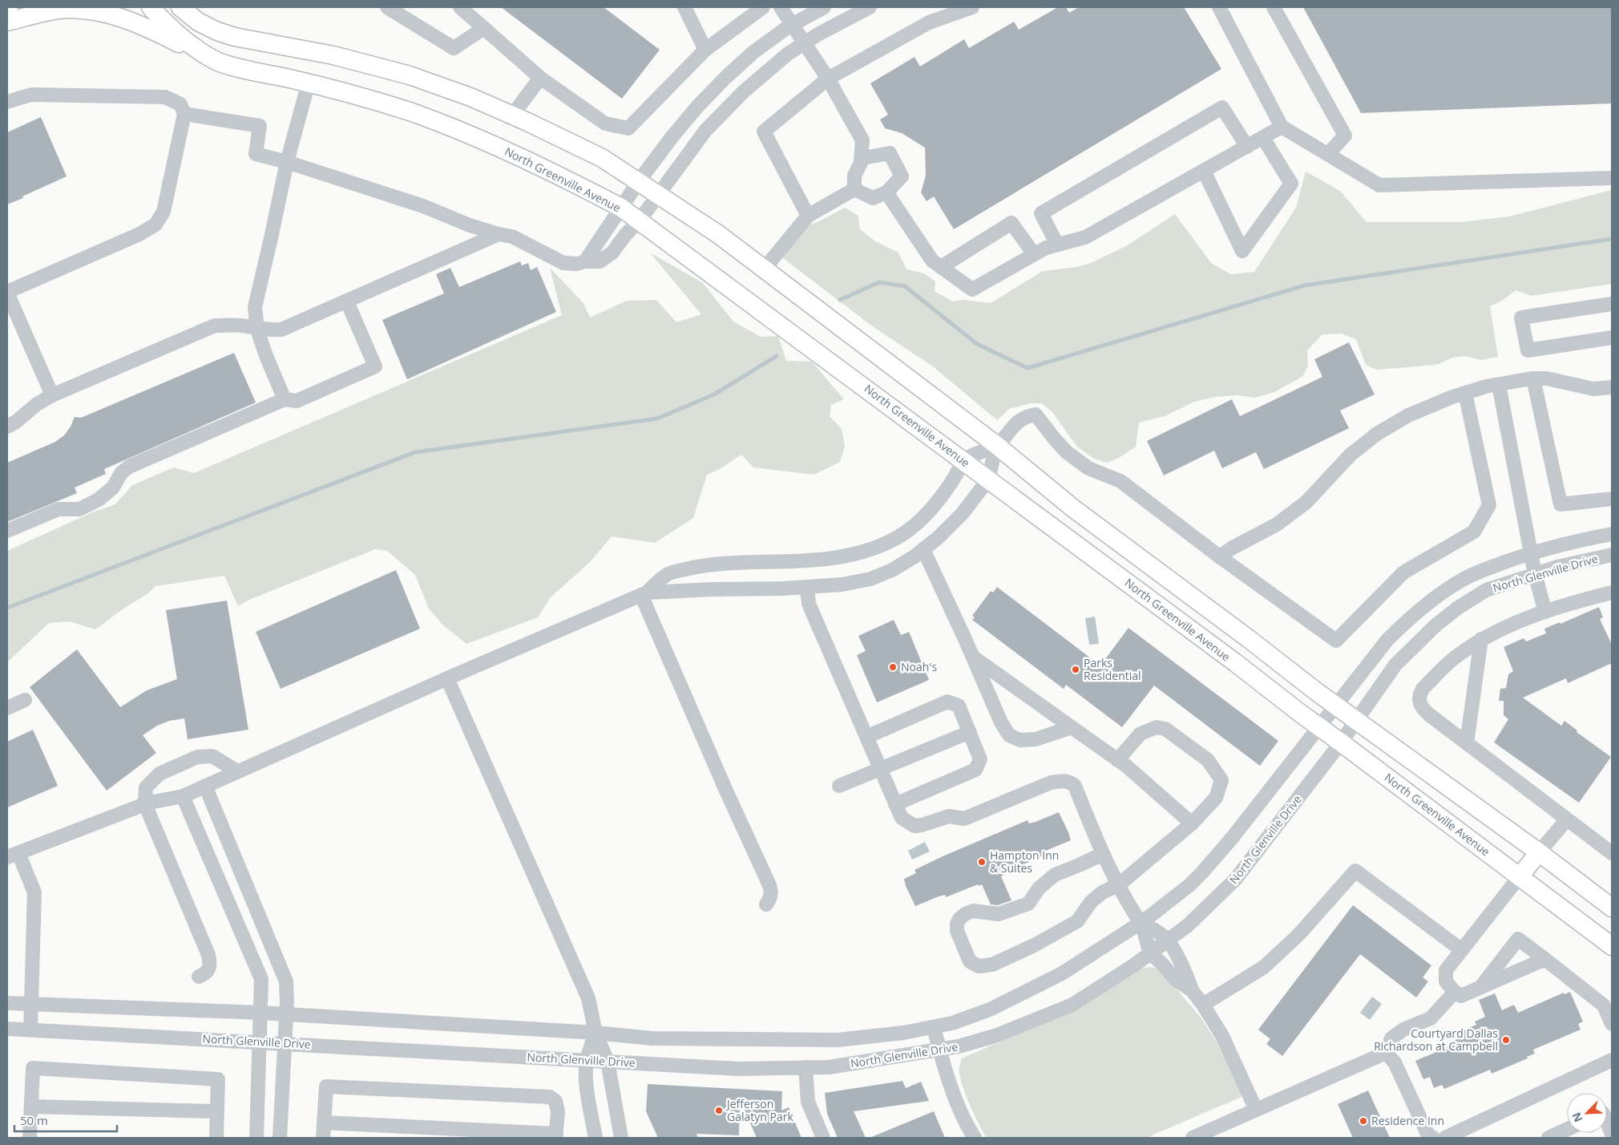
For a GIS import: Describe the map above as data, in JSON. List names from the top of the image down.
{
  "streets": {
    "main road": ["North Greenville Avenue"],
    "street": ["North Glenville Drive"]
  },
  "crossings": [
    ["North Greenville Avenue", "North Glenville Drive"]
  ],
  "places": [
    "Noah's",
    "Parks Residential",
    "Hampton Inn & Suites",
    "Courtyard Dallas Richardson at Campbell",
    "Jefferson Galatyn Park",
    "Residence Inn"
  ],
  "scale_bar": "50 m",
  "north": "bottom left"
}
